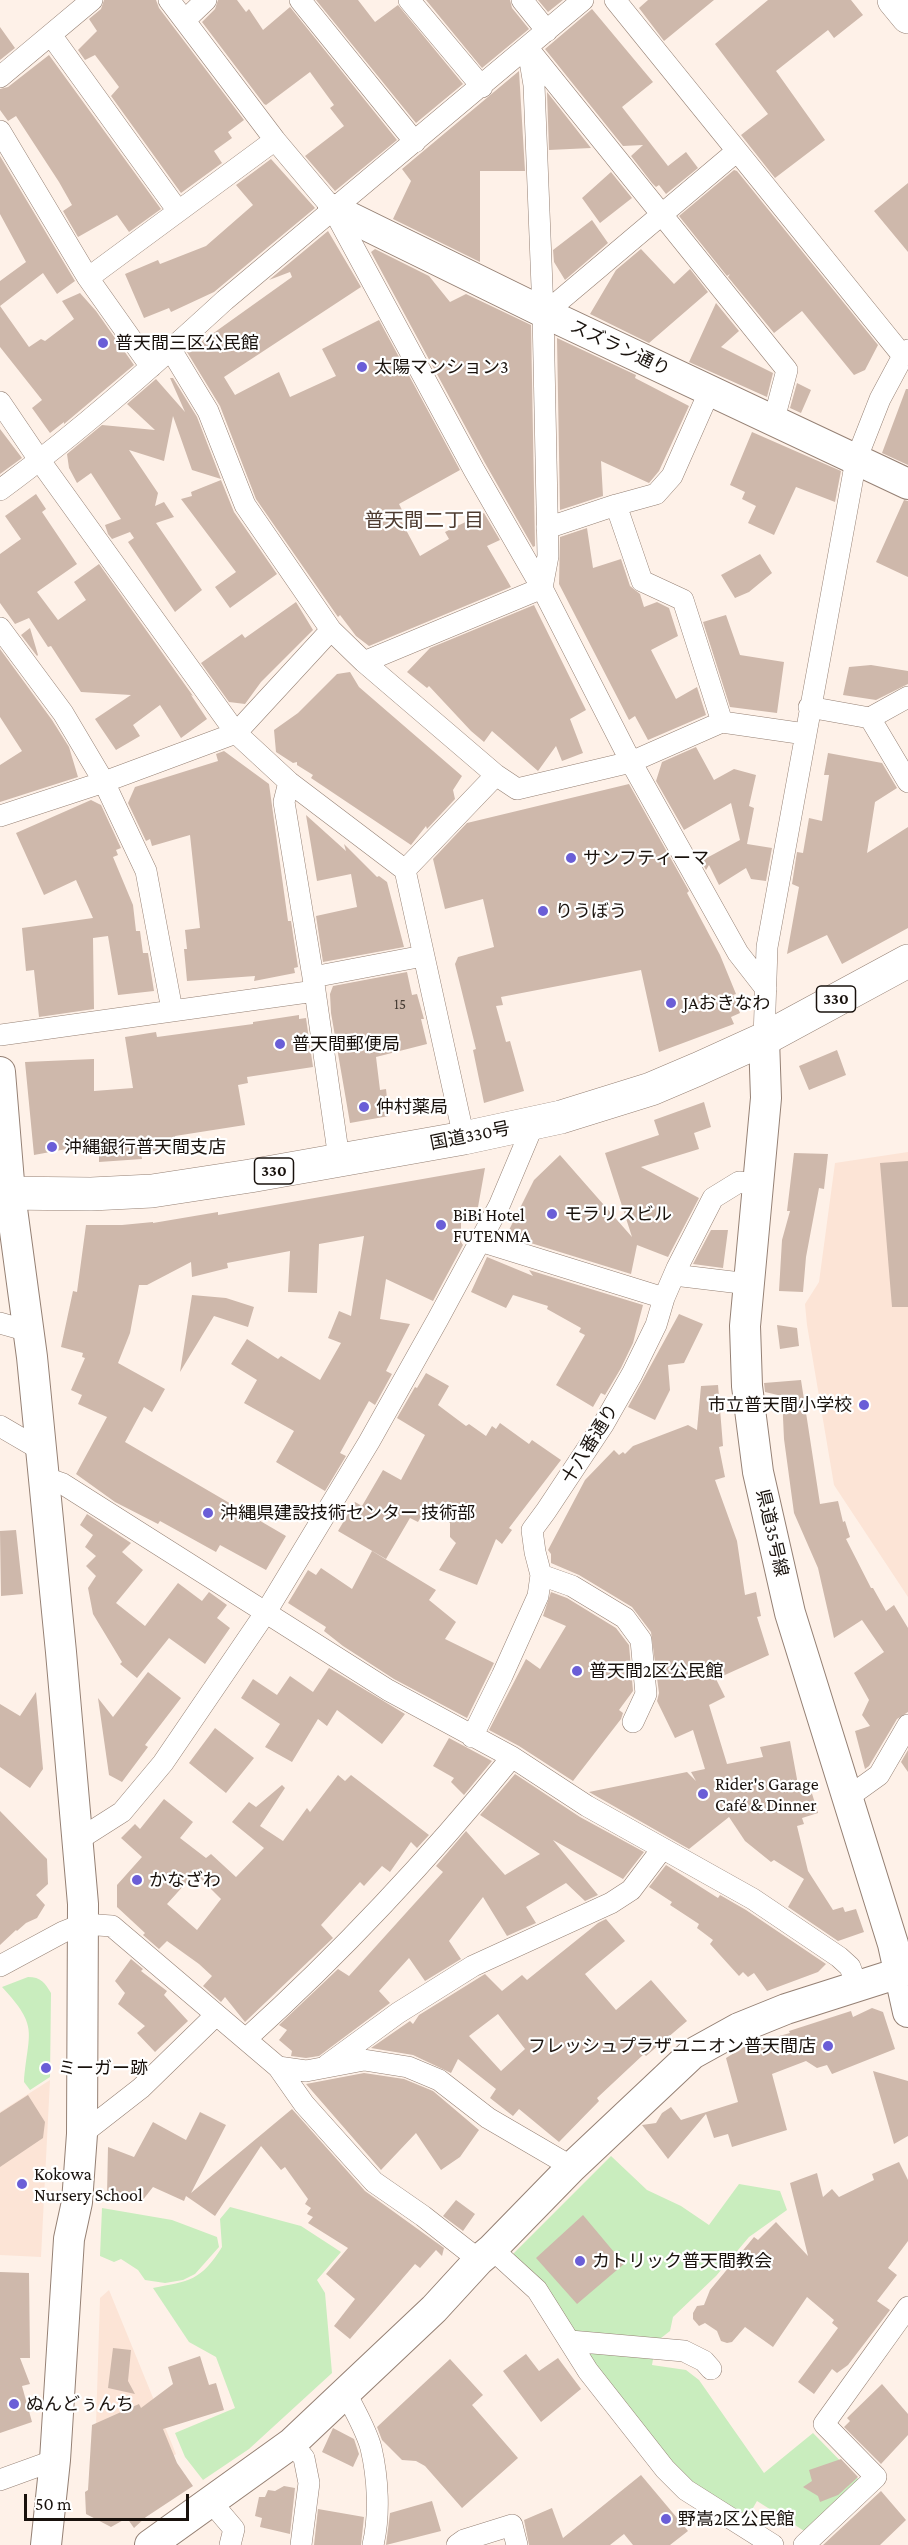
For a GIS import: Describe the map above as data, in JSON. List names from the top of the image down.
{
  "streets": {
    "main road": ["330", "国道330号"],
    "street": ["スズラン通り", "十八番通り", "県道35号線"]
  },
  "crossings": [
    ["国道330号", "県道35号線"],
    ["十八番通り", "県道35号線"]
  ],
  "districts": ["普天間二丁目"],
  "places": [
    "普天間三区公民館",
    "太陽マンション3",
    "サンフティーマ",
    "りうぼう",
    "JAおきなわ",
    "普天間郵便局",
    "仲村薬局",
    "沖縄銀行普天間支店",
    "モラリスビル",
    "BiBi Hotel FUTENMA",
    "市立普天間小学校",
    "沖縄県建設技術センター 技術部",
    "普天間2区公民館",
    "Rider's Garage Café & Dinner",
    "かなざわ",
    "フレッシュプラザユニオン普天間店",
    "ミーガー跡",
    "Kokowa Nursery School",
    "カトリック普天間教会",
    "ぬんどぅんち",
    "野嵩2区公民館"
  ],
  "house_numbers": ["15"],
  "scale_bar": "50 m"
}
